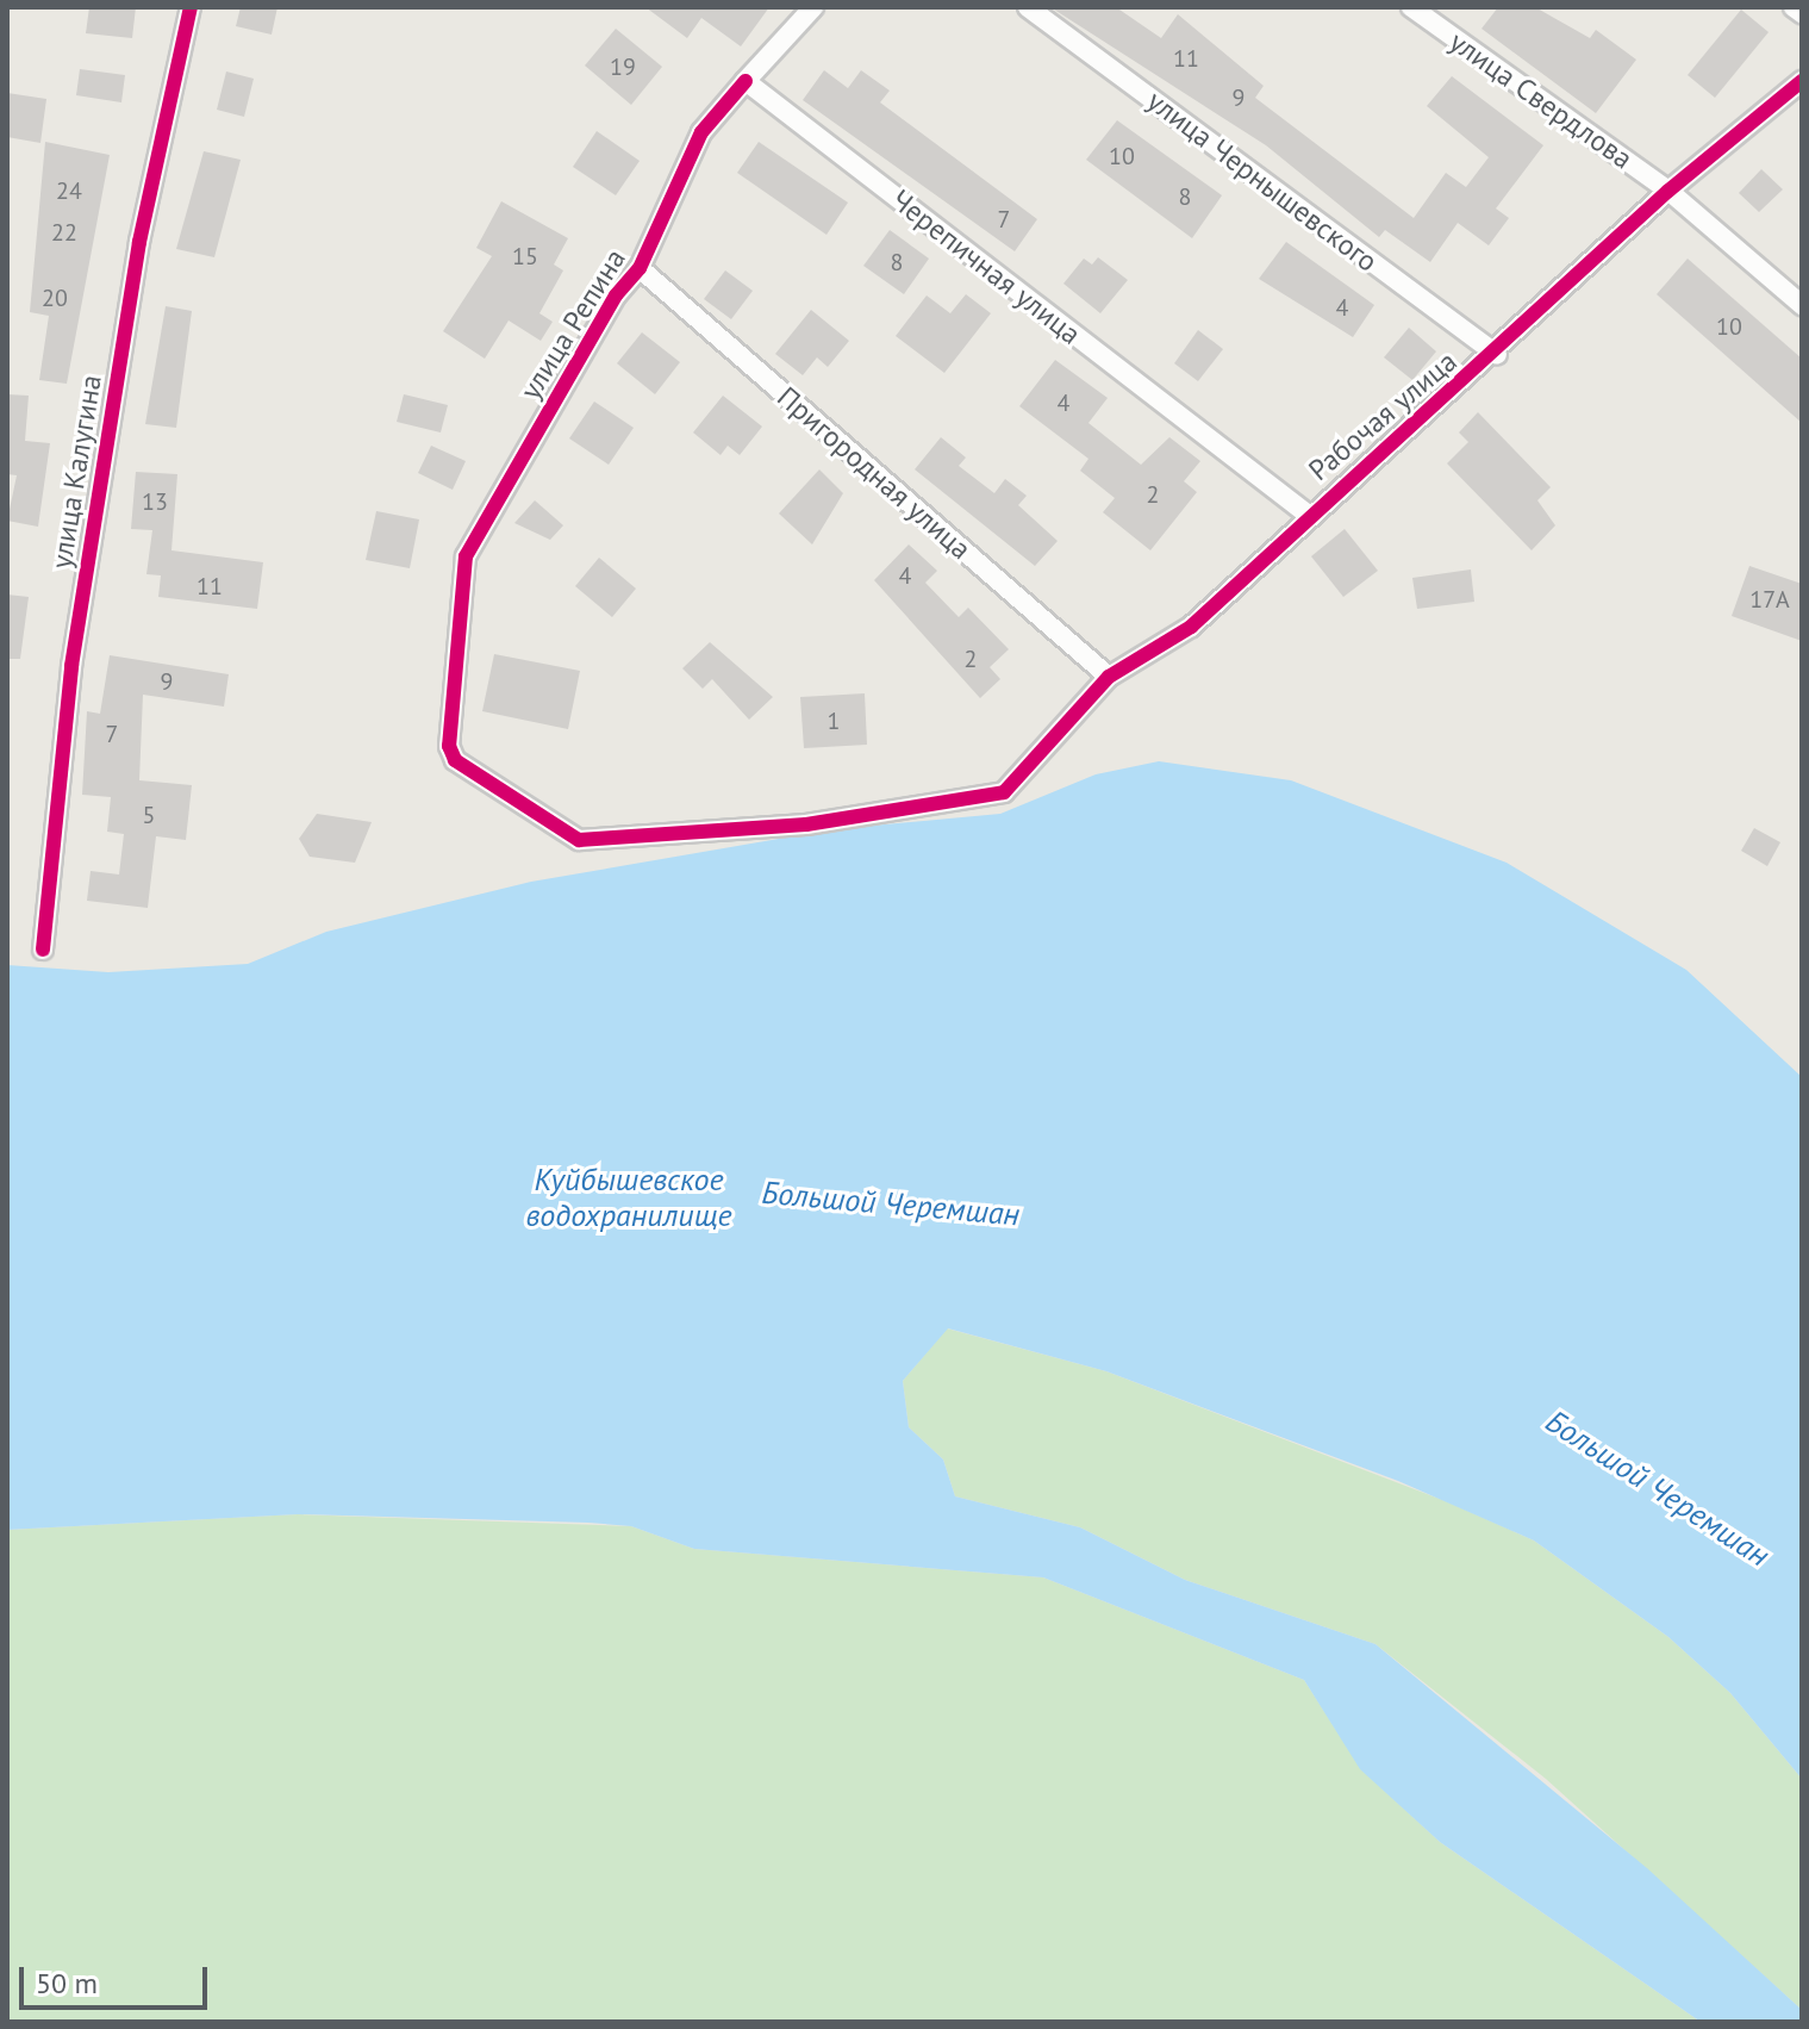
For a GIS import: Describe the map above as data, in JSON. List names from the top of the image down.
{
  "streets": {
    "street": [
      "улица Свердлова",
      "улица Чернышевского",
      "Черепичная улица",
      "улица Репина",
      "Рабочая улица",
      "улица Калугина",
      "Пригородная улица"
    ]
  },
  "crossings": [
    ["улица Свердлова", "Рабочая улица"],
    ["улица Чернышевского", "Рабочая улица"],
    ["Черепичная улица", "улица Репина"],
    ["Черепичная улица", "Рабочая улица"],
    ["улица Репина", "Рабочая улица"],
    ["улица Репина", "Пригородная улица"],
    ["Рабочая улица", "Пригородная улица"]
  ],
  "water": ["Куйбышевское водохранилище", "Большой Черемшан"],
  "house_numbers": [
    "11",
    "19",
    "9",
    "10",
    "24",
    "8",
    "7",
    "22",
    "15",
    "8",
    "20",
    "4",
    "10",
    "4",
    "2",
    "13",
    "4",
    "11",
    "17А",
    "2",
    "9",
    "1",
    "7",
    "5"
  ],
  "scale_bar": "50 m"
}
